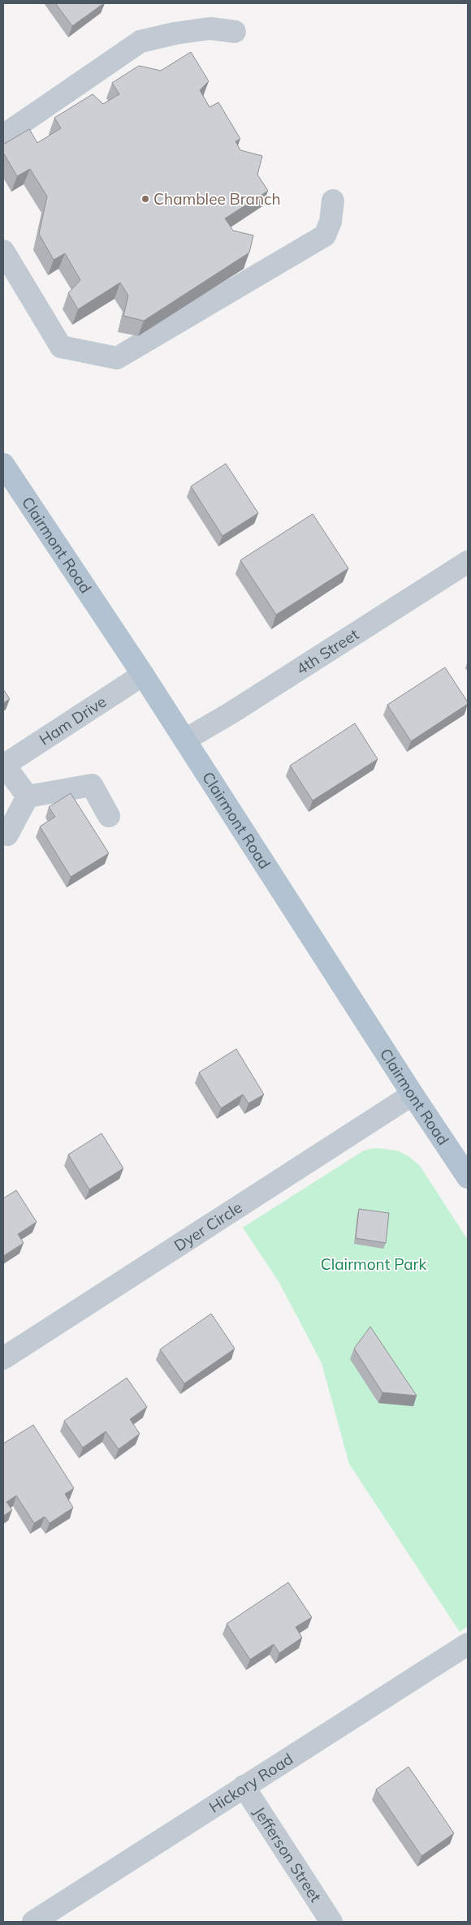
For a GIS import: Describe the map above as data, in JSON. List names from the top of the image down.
{
  "streets": {
    "main road": ["Clairmont Road"],
    "street": [
      "4th Street",
      "Ham Drive",
      "Dyer Circle",
      "Hickory Road",
      "Jefferson Street"
    ]
  },
  "crossings": [
    ["Clairmont Road", "4th Street"],
    ["Clairmont Road", "Ham Drive"],
    ["Clairmont Road", "Dyer Circle"],
    ["Hickory Road", "Jefferson Street"]
  ],
  "parks": ["Clairmont Park"],
  "places": ["Chamblee Branch"]
}
